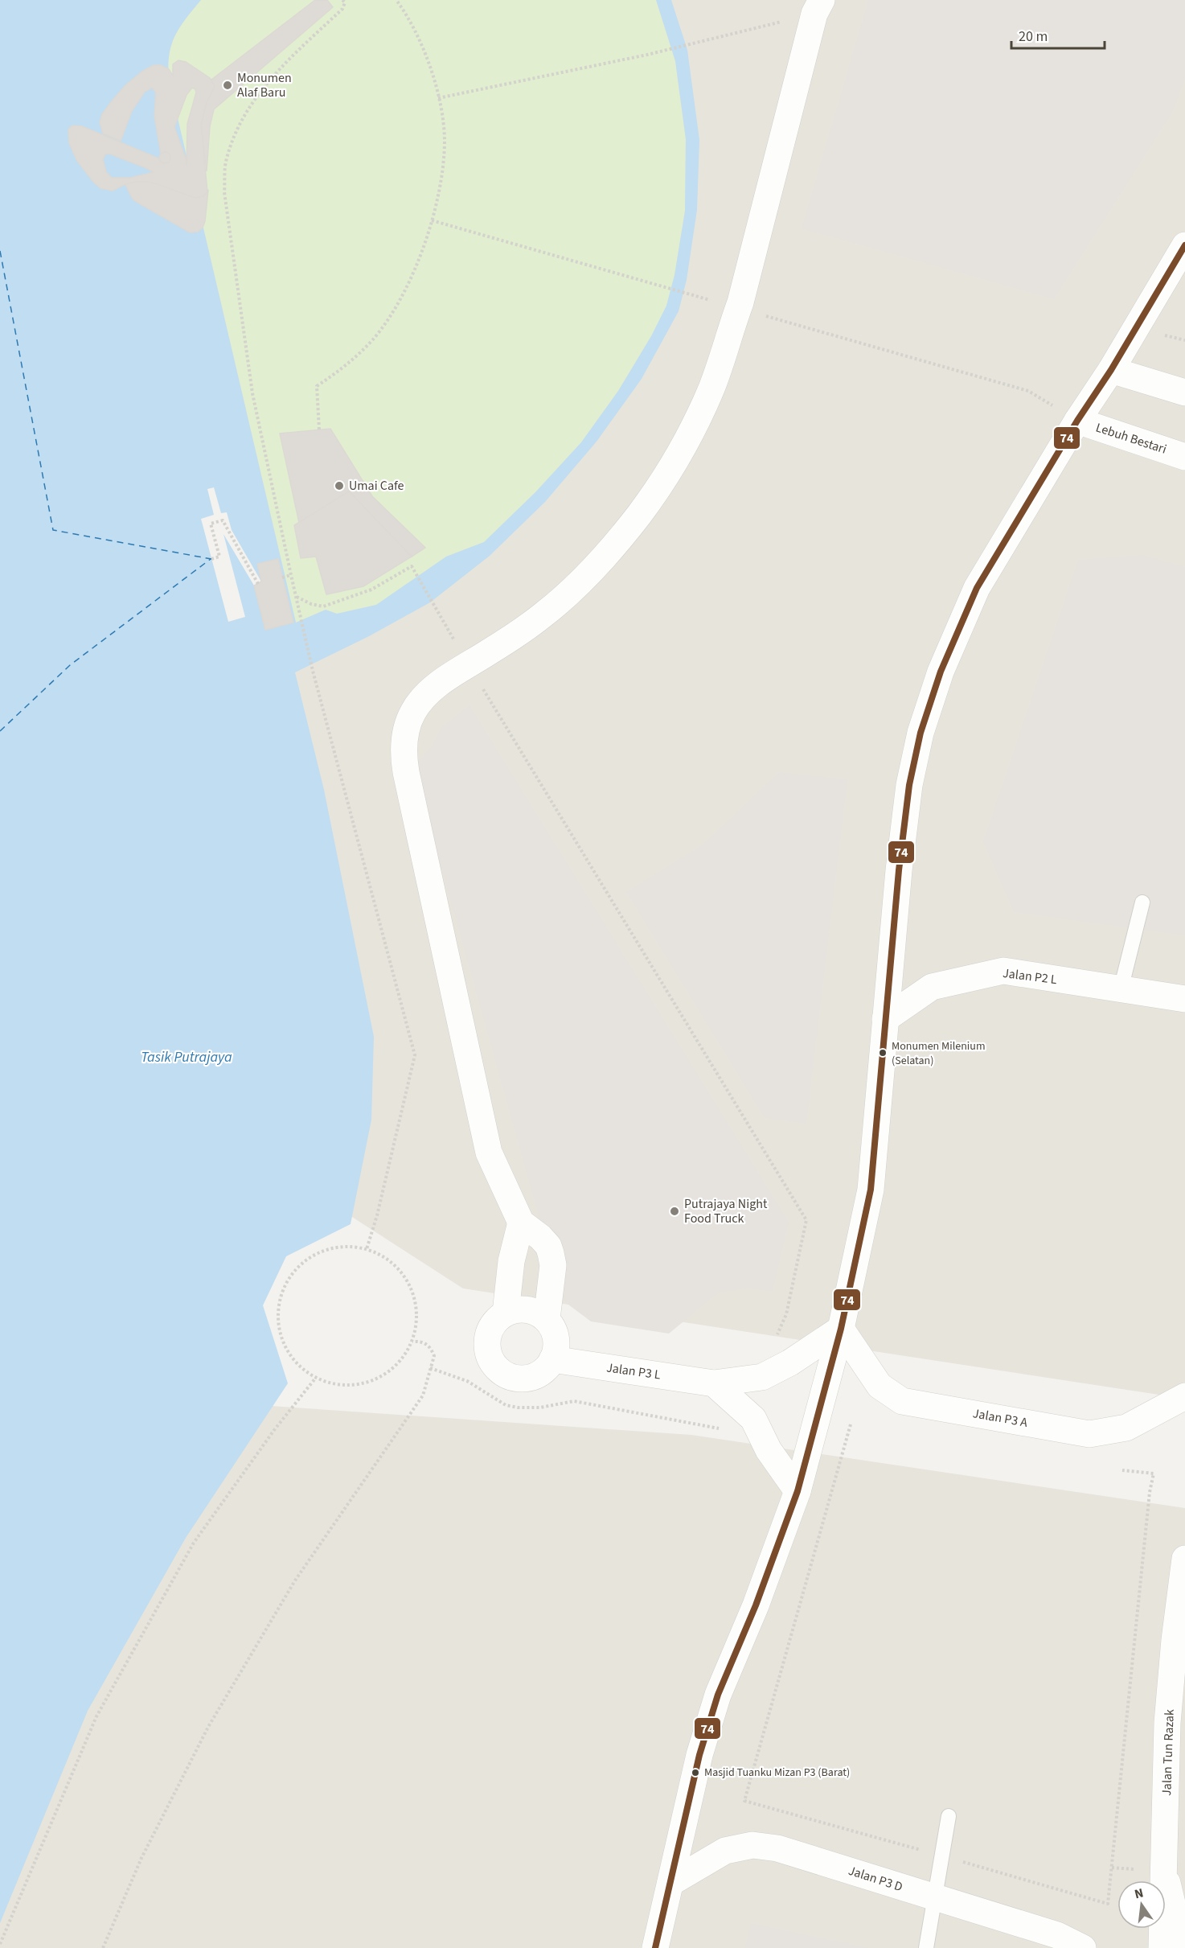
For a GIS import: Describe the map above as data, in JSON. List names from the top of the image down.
{
  "streets": {
    "street": [
      "Lebuh Bestari",
      "Jalan P2 L",
      "Jalan P3 L",
      "Jalan P3 A",
      "Jalan Tun Razak",
      "Jalan P3 D"
    ]
  },
  "crossings": [
    ["Jalan P3 L", "Jalan P3 A"]
  ],
  "water": ["Tasik Putrajaya"],
  "places": [
    "Monumen Alaf Baru",
    "Umai Cafe",
    "Monumen Milenium (Selatan)",
    "Putrajaya Night Food Truck",
    "Masjid Tuanku Mizan P3 (Barat)"
  ],
  "lines": ["transit line 74"],
  "scale_bar": "20 m",
  "north": "top"
}
